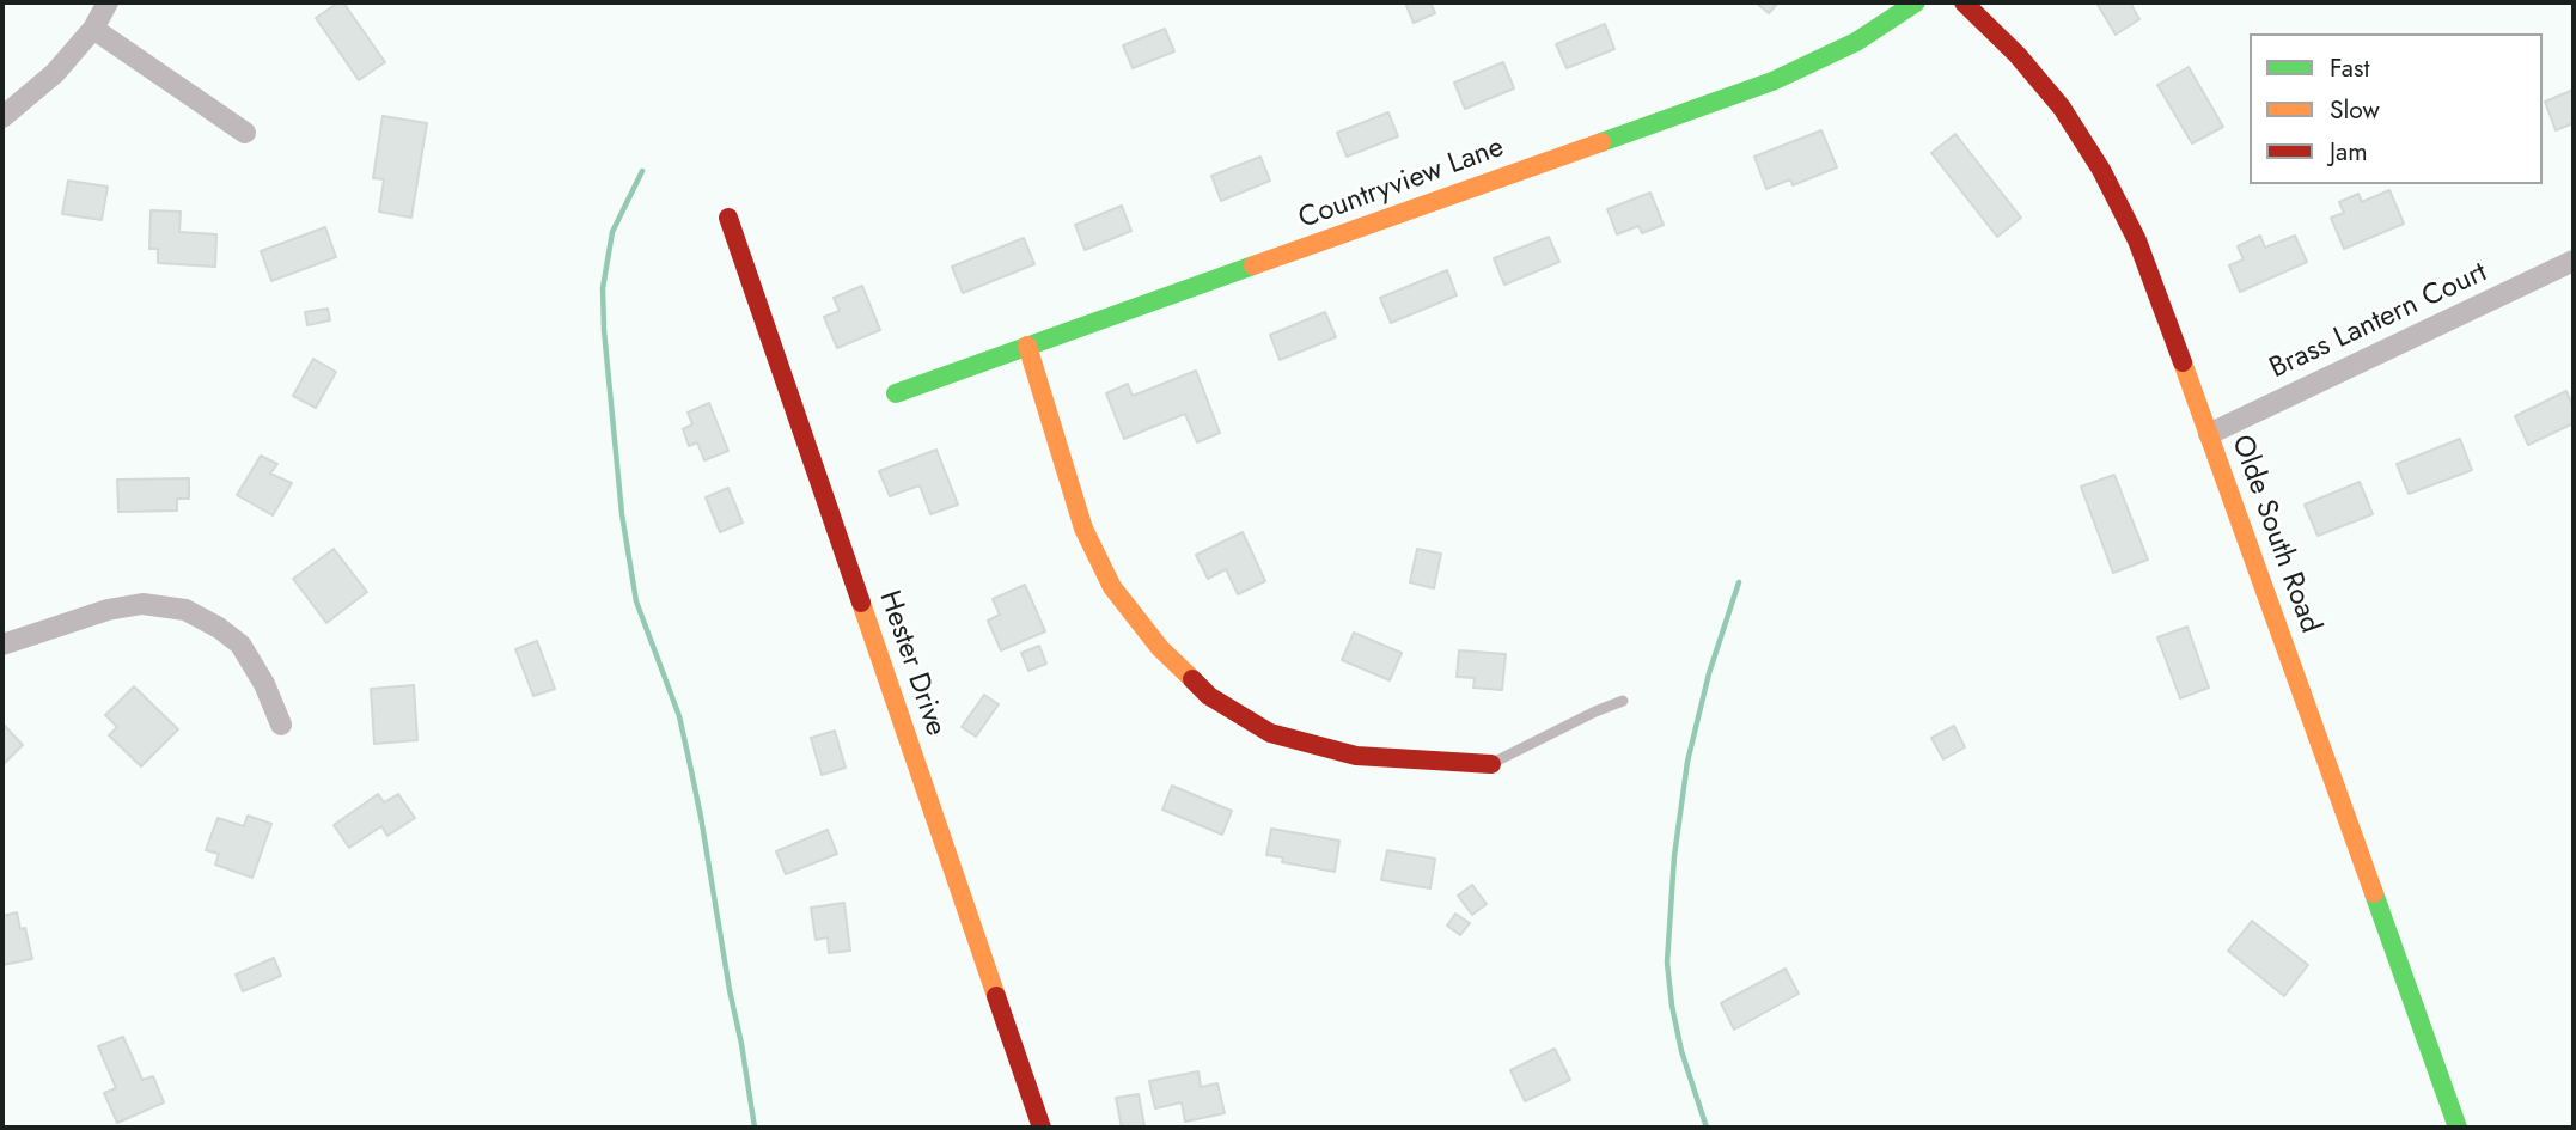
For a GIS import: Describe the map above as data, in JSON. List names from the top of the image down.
{
  "streets": {
    "street": [
      "Countryview Lane",
      "Brass Lantern Court",
      "Olde South Road",
      "Hester Drive"
    ]
  },
  "crossings": [
    ["Brass Lantern Court", "Olde South Road"]
  ],
  "legend": ["Fast", "Slow", "Jam"]
}
